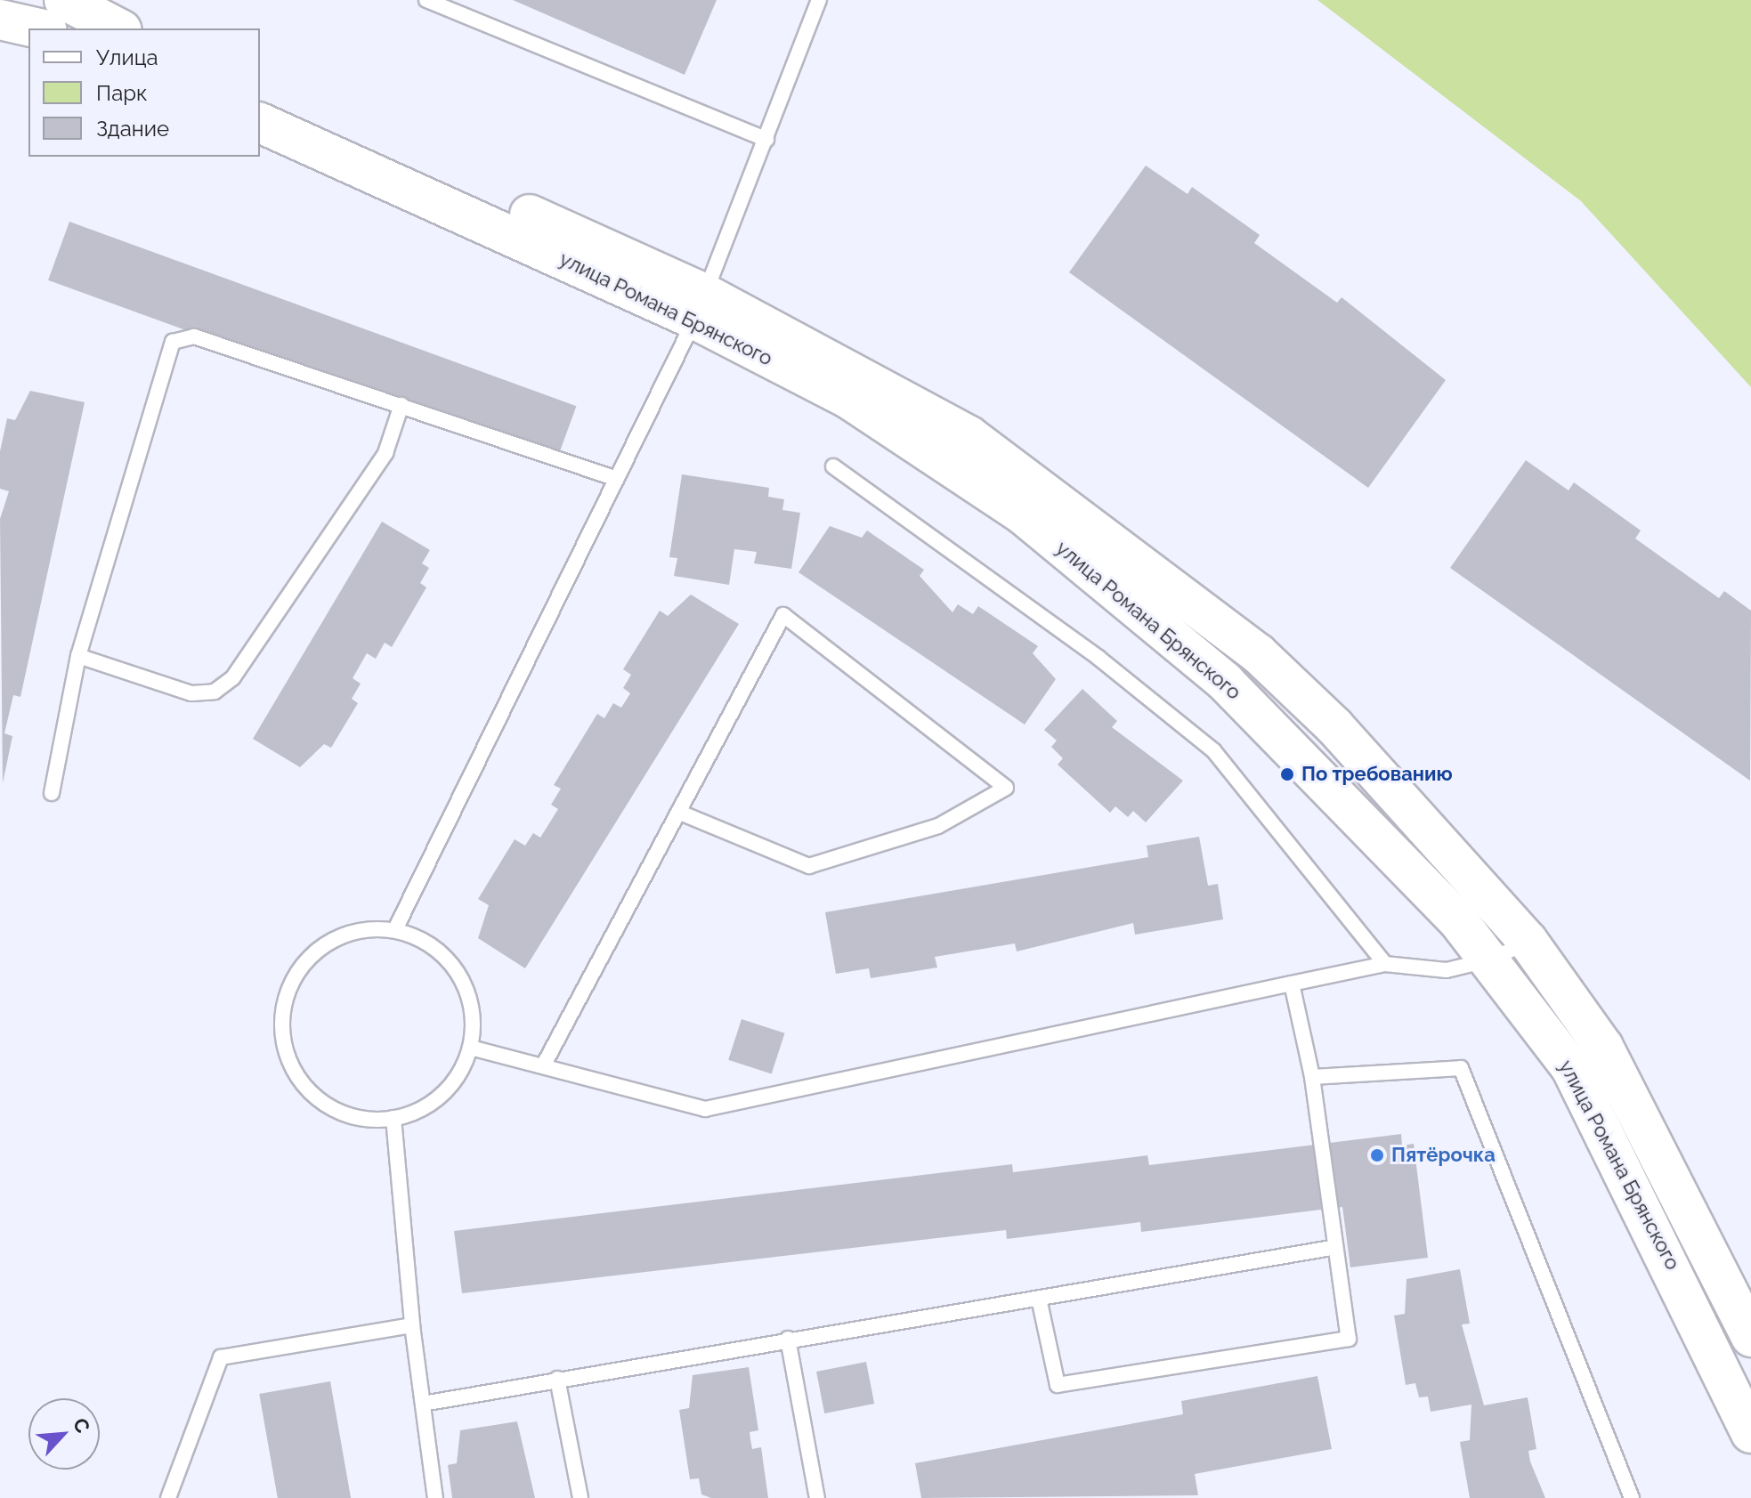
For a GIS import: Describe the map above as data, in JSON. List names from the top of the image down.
{
  "streets": {
    "main road": ["улица Романа Брянского"]
  },
  "places": ["По требованию", "Пятёрочка"],
  "legend": ["Улица", "Парк", "Здание"],
  "north": "top right"
}
